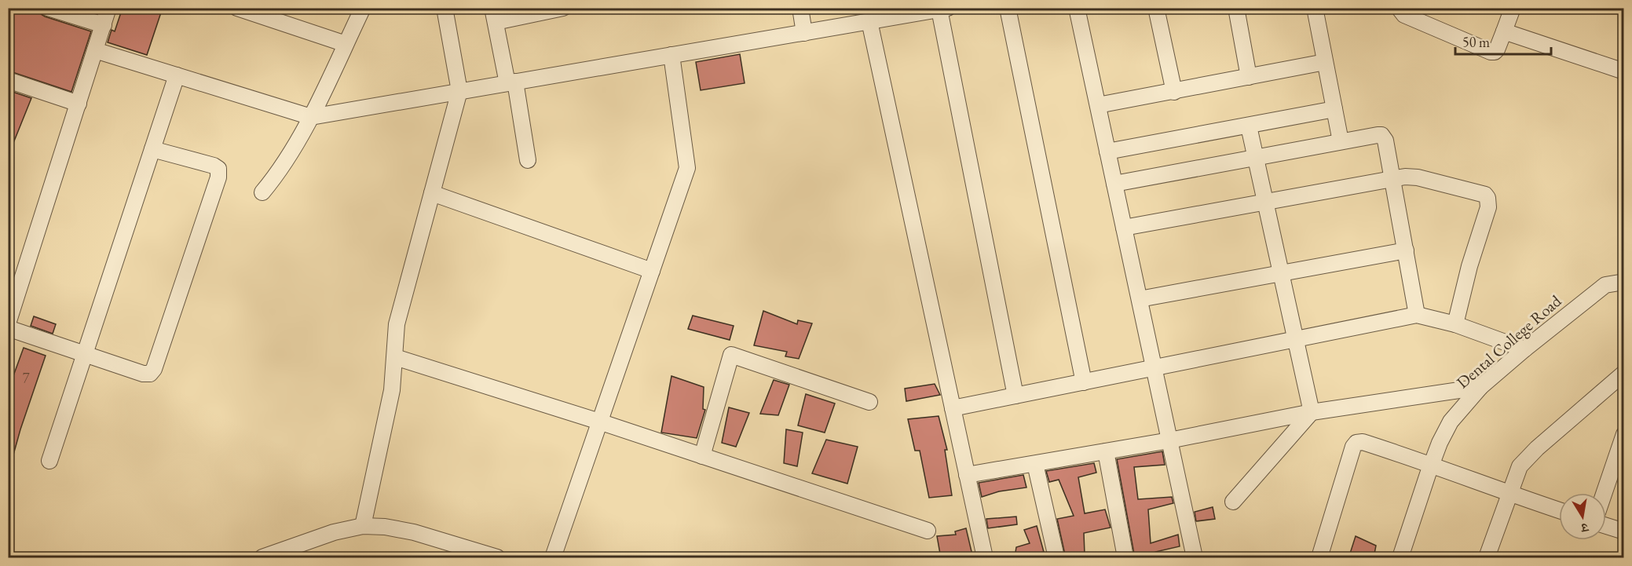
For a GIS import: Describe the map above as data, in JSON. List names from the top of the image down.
{
  "streets": {
    "street": ["Dental College Road"]
  },
  "house_numbers": ["7"],
  "scale_bar": "50 m",
  "north": "bottom"
}
